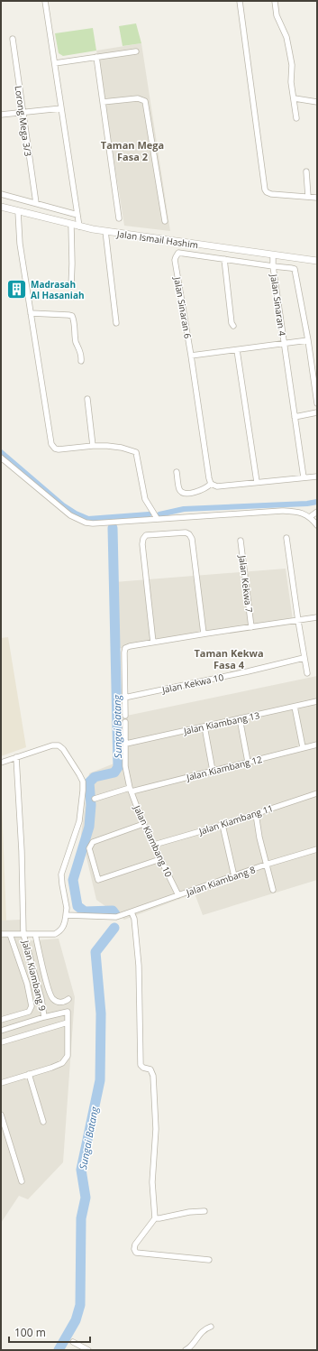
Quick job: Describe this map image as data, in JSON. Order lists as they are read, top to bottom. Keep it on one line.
{"streets":{"street":["Lorong Mega 3/3","Jalan Ismail Hashim","Jalan Sinaran 4","Jalan Sinaran 6","Jalan Kekwa 7","Jalan Kekwa 10","Jalan Kiambang 13","Jalan Kiambang 12","Jalan Kiambang 11","Jalan Kiambang 10","Jalan Kiambang 8","Jalan Kiambang 9"]},"crossings":[["Jalan Ismail Hashim","Jalan Sinaran 4"],["Jalan Kiambang 13","Jalan Kiambang 10"],["Jalan Kiambang 12","Jalan Kiambang 10"],["Jalan Kiambang 11","Jalan Kiambang 10"],["Jalan Kiambang 10","Jalan Kiambang 8"]],"districts":["Taman Mega Fasa 2","Taman Kekwa Fasa 4"],"water":["Sungai Batang"],"places":{"building":["Madrasah Al Hasaniah"]},"scale_bar":"100 m"}
